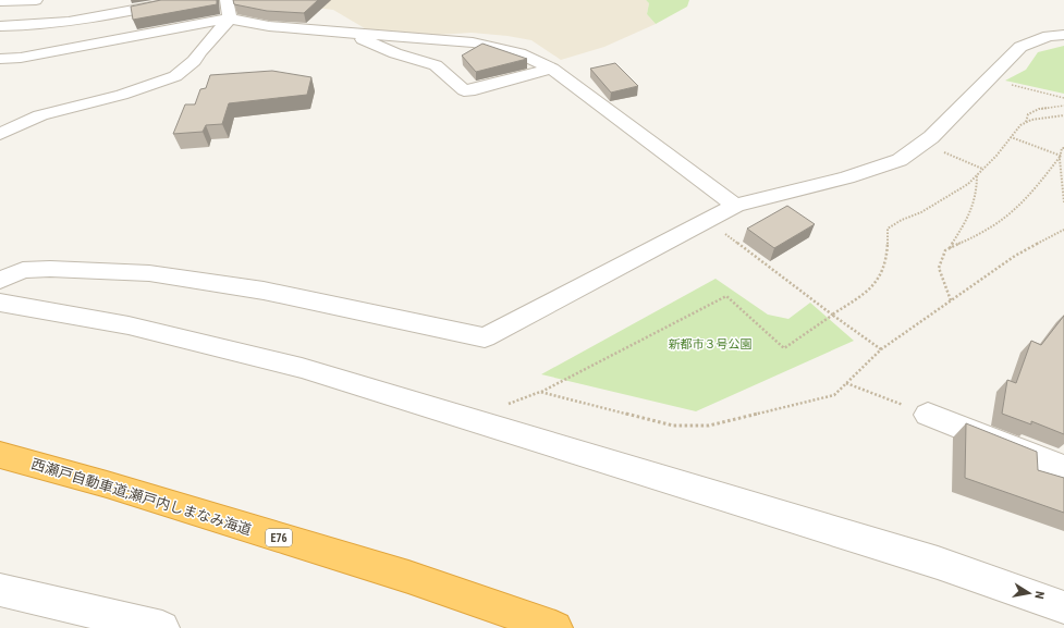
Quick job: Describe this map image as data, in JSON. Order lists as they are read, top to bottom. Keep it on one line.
{"streets":{"highway":["西瀬戸自動車道;瀬戸内しまなみ海道","E76"]},"parks":["新都市３号公園"],"north":"right"}
